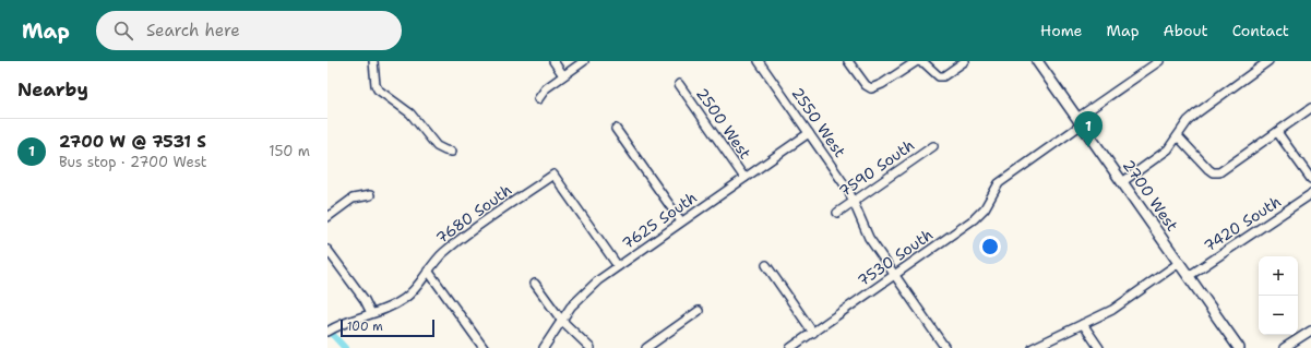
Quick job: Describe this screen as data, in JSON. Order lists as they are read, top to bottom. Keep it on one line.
{"streets":{"main road":["2700 West"],"street":["2550 West","2500 West","7590 South","7680 South","7625 South","7420 South","7530 South"]},"crossings":[["2550 West","7590 South"],["2550 West","7625 South"],["2550 West","7530 South"],["2500 West","7625 South"],["2700 West","7420 South"],["2700 West","7530 South"],["7680 South","7625 South"]],"scale_bar":"100 m","page":{"header":"Map","search":"Search here","nav":["Home","Map","About","Contact"],"heading":"Nearby","pins":"1","list":[{"mark":"1","name":"2700 W @ 7531 S","note":"Bus stop · 2700 West","value":"150 m"}],"map_buttons":["+","−"],"scale":"100 m"}}
